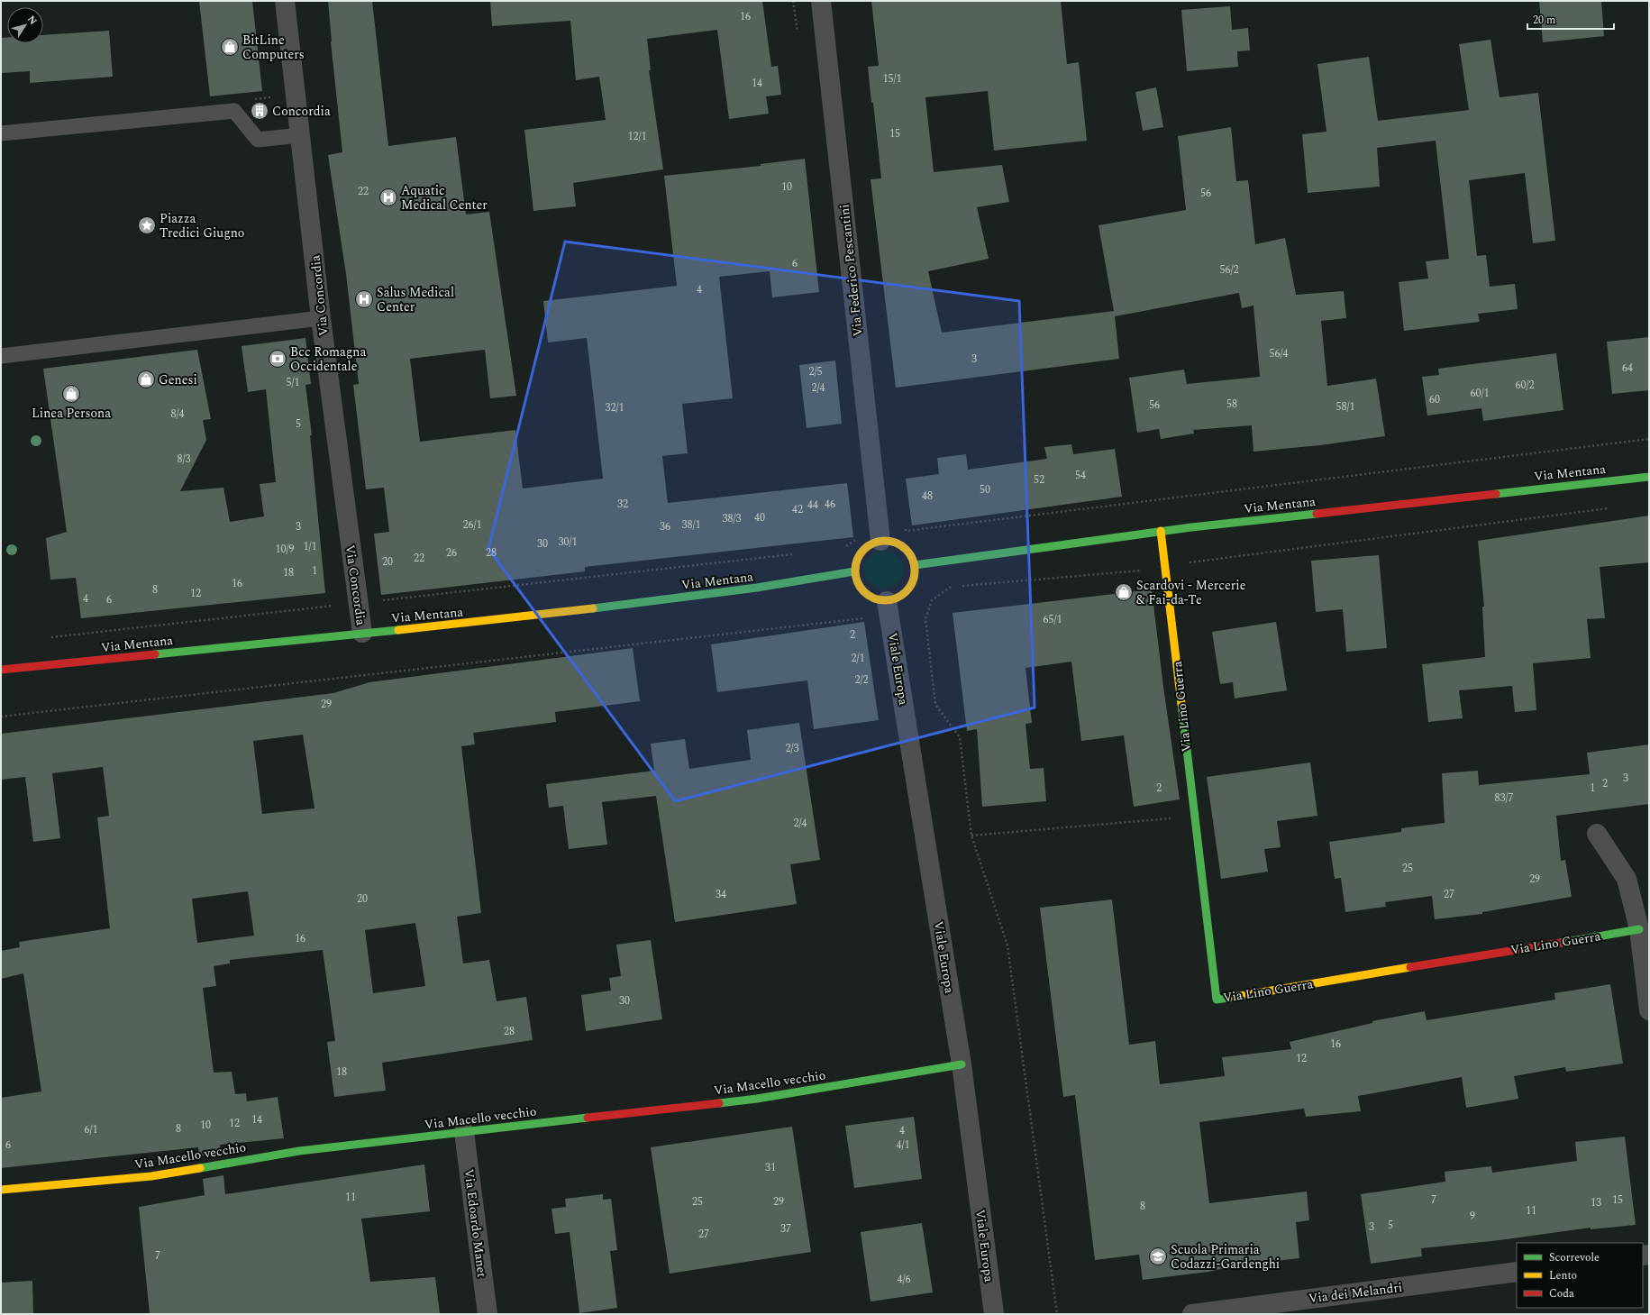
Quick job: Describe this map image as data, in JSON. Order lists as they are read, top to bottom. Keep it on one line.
{"streets":{"street":["Via Federico Pescantini","Via Concordia","Via Mentana","Viale Europa","Via Lino Guerra","Via Macello vecchio","Via Edoardo Manet","Via dei Melandri"]},"crossings":[["Via Federico Pescantini","Via Mentana"],["Via Federico Pescantini","Viale Europa"],["Via Concordia","Via Mentana"],["Via Mentana","Viale Europa"],["Via Mentana","Via Lino Guerra"],["Viale Europa","Via Macello vecchio"],["Via Macello vecchio","Via Edoardo Manet"]],"places":{"shop":["BitLine Computers","Genesi","Linea Persona","Scardovi - Mercerie & Fai-da-Te"],"building":["Concordia"],"hospital":["Aquatic Medical Center","Salus Medical Center"],"place":["Piazza Tredici Giugno"],"bank":["Bcc Romagna Occidentale"],"school or university":["Scuola Primaria Codazzi-Gardenghi"]},"house_numbers":["16","15/1","14","15","12/1","10","22","56","6","56/2","4","56/4","3","64","2/5","5/1","60/2","2/4","60/1","60","58","56","58/1","32/1","8/4","5","8/3","54","52","50","48","32","46","44","42","40","38/3","26/1","38/1","3","36","30/1","30","1/1","10/9","26","28","22","20","1","18","16","8","12","4","6","65/1","2","2/1","2/2","29","2/3","3","2","2","1","83/7","2/4","25","29","34","27","20","16","30","28","16","12","18","14","12","10","8","6/1","4","6","4/1","31","11","7","15","25","29","13","8","11","9","5","3","37","27","7","4/6"],"legend":["Scorrevole","Lento","Coda"],"scale_bar":"20 m","north":"top right"}
